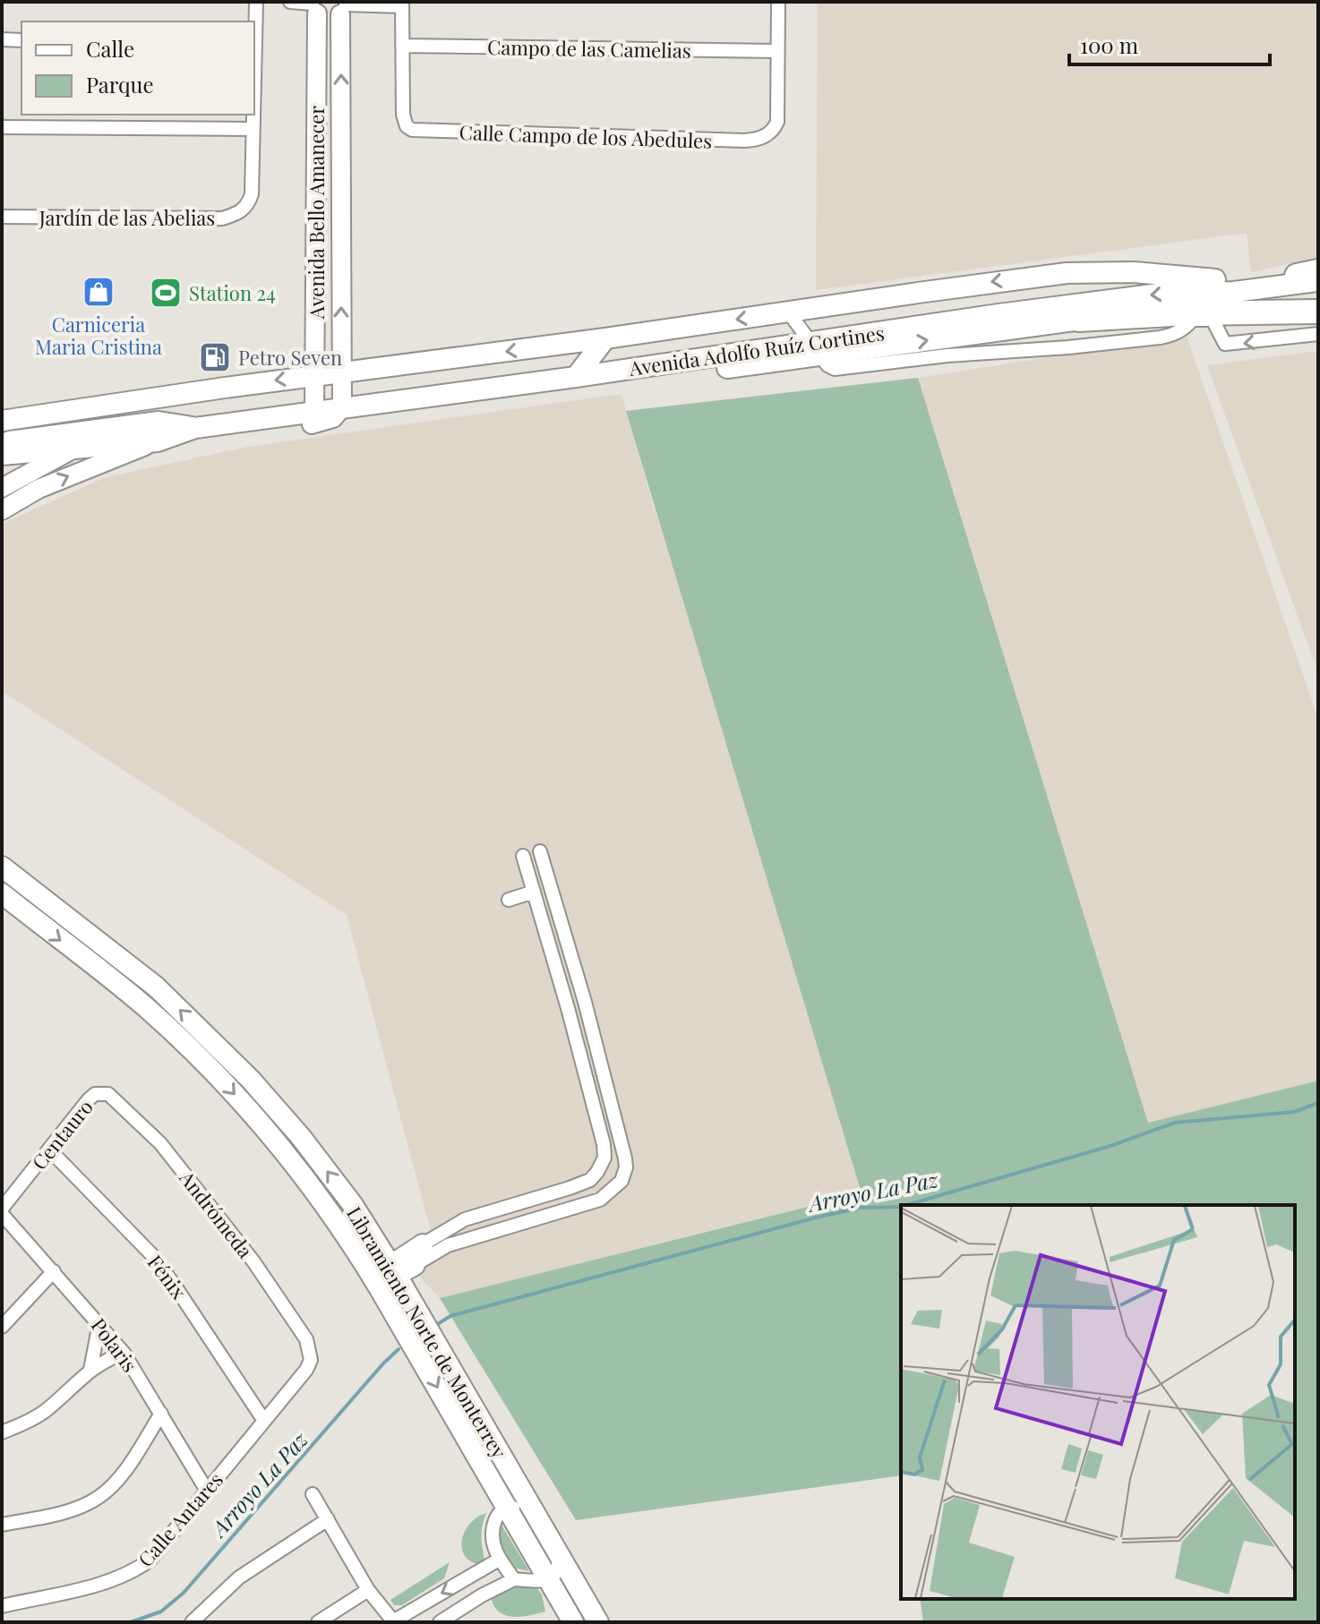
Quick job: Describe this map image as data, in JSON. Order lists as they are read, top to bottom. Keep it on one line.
{"streets":{"main road":["Avenida Adolfo Ruíz Cortines","Libramiento Norte de Monterrey"],"street":["Campo de las Camelias","Calle Campo de los Abedules","Avenida Bello Amanecer","Jardín de las Abelias","Centauro","Andrómeda","Fénix","Polaris","Calle Antares"]},"crossings":[["Campo de las Camelias","Calle Campo de los Abedules"],["Avenida Bello Amanecer","Avenida Adolfo Ruíz Cortines"],["Centauro","Andrómeda"],["Centauro","Fénix"],["Andrómeda","Calle Antares"],["Fénix","Calle Antares"],["Polaris","Calle Antares"]],"water":["Arroyo La Paz"],"places":{"shop":["Carniceria Maria Cristina"],"sports":["Station 24"],"fuel station":["Petro Seven"]},"legend":["Calle","Parque"],"scale_bar":"100 m"}
